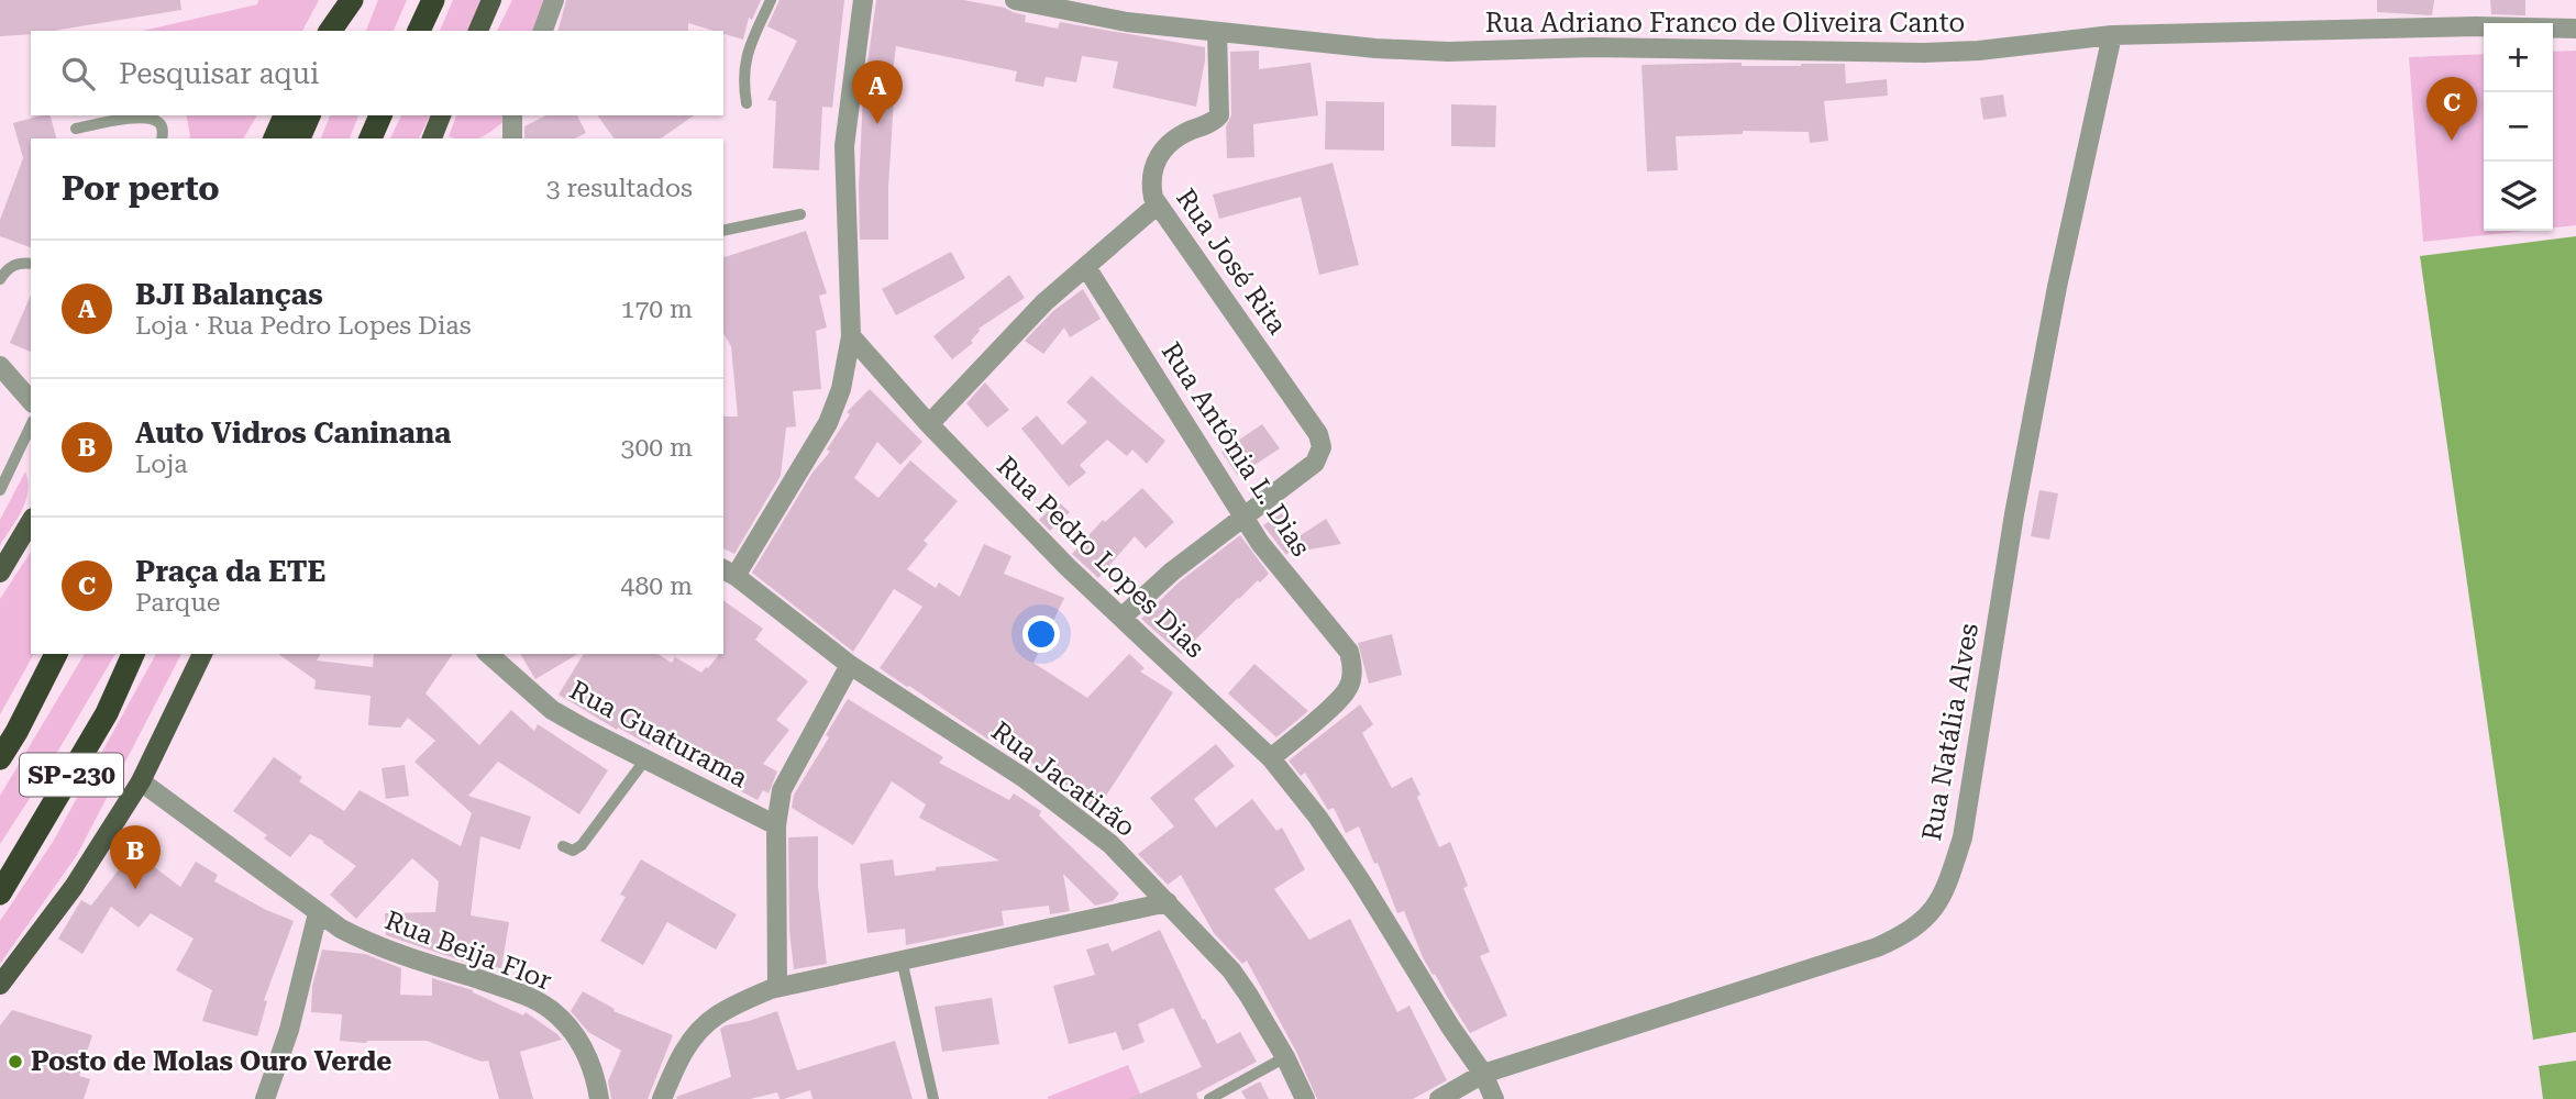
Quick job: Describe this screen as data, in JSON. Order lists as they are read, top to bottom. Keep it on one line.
{"streets":{"highway":["SP-230"],"street":["Rua Adriano Franco de Oliveira Canto","Rua José Rita","Rua Antônia L. Dias","Rua Pedro Lopes Dias","Rua Natália Alves","Rua Guaturama","Rua Jacatirão","Rua Beija Flor"]},"crossings":[["Rua Adriano Franco de Oliveira Canto","Rua José Rita"],["Rua Adriano Franco de Oliveira Canto","Rua Natália Alves"],["Rua José Rita","Rua Antônia L. Dias"],["Rua Antônia L. Dias","Rua Pedro Lopes Dias"],["Rua Pedro Lopes Dias","Rua Natália Alves"]],"places":["Posto de Molas Ouro Verde"],"page":{"map_buttons":["+","−"],"search":"Pesquisar aqui","pins":["A","C","B"],"heading":["Por perto","3 resultados"],"list":[{"mark":"A","name":"BJI Balanças","note":"Loja · Rua Pedro Lopes Dias","value":"170 m"},{"mark":"B","name":"Auto Vidros Caninana","note":"Loja","value":"300 m"},{"mark":"C","name":"Praça da ETE","note":"Parque","value":"480 m"}]}}
